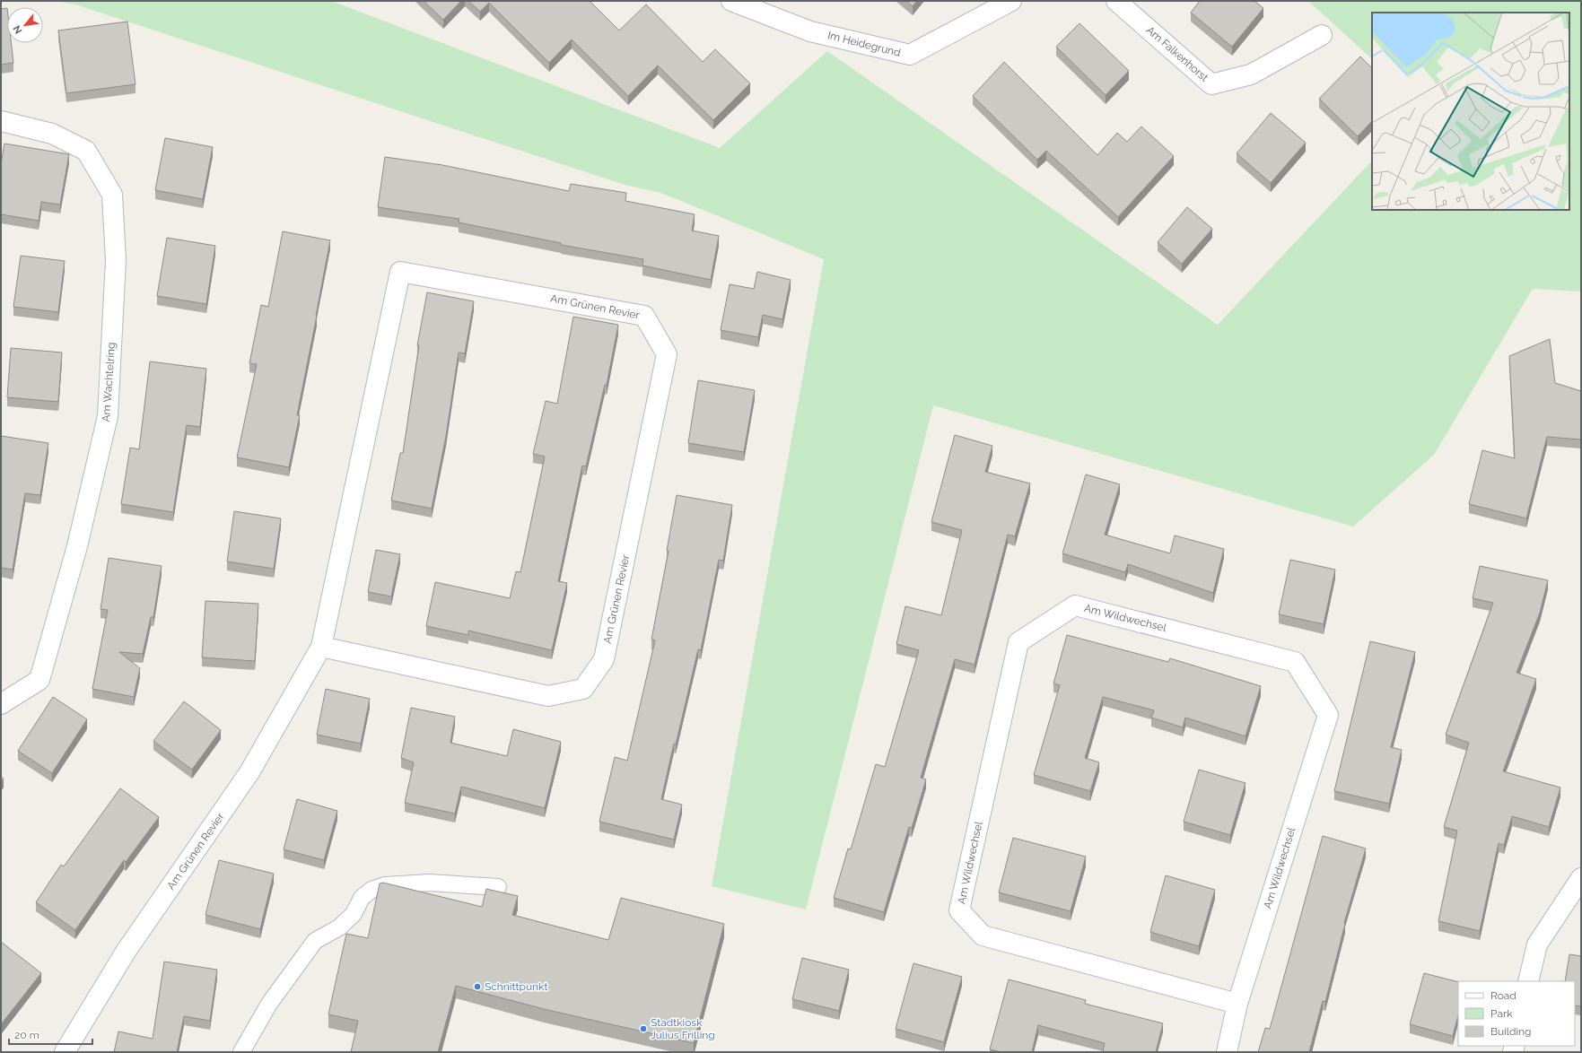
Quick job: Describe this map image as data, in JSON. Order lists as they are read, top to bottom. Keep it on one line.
{"streets":{"street":["Im Heidegrund","Am Falkenhorst","Am Grünen Revier","Am Wachtelring","Am Wildwechsel"]},"places":["Schnittpunkt","Stadtkiosk Julius Frilling"],"legend":["Road","Park","Building"],"scale_bar":"20 m","north":"bottom left"}
